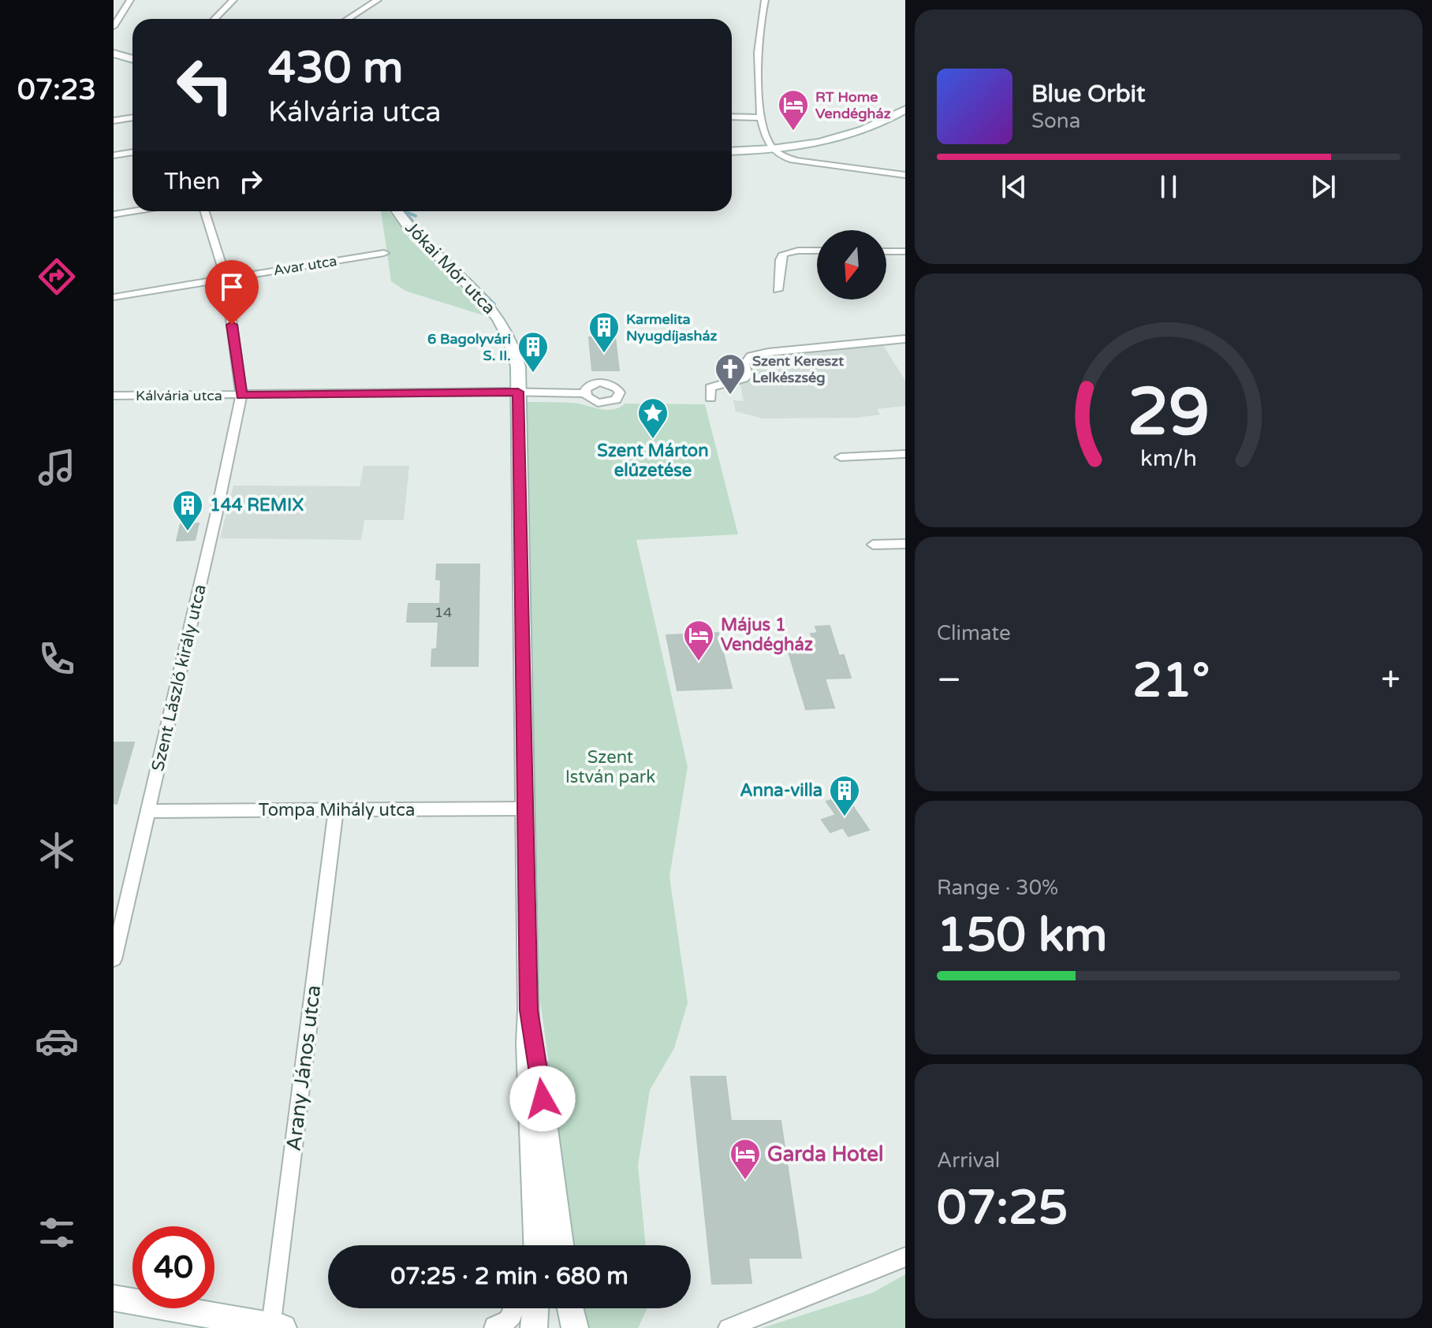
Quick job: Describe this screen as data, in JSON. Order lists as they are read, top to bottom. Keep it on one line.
{"streets":{"street":["Avar utca","Jókai Mór utca","Kálvária utca","Szent László király utca","Tompa Mihály utca","Arany János utca"]},"crossings":[["Jókai Mór utca","Kálvária utca"],["Jókai Mór utca","Tompa Mihály utca"],["Kálvária utca","Szent László király utca"],["Szent László király utca","Tompa Mihály utca"],["Tompa Mihály utca","Arany János utca"]],"parks":["Szent István park"],"places":{"hotel":["RT Home Vendégház","Május 1 Vendégház","Garda Hotel"],"building":["Karmelita Nyugdíjasház","6 Bagolyvári S. II.","144 REMIX","Anna-villa"],"church":["Szent Kereszt Lelkészség"],"place":["Szent Márton elűzetése"]},"house_numbers":["14"],"north":"bottom","page":{"tabs":"07:23","turn":["430 m","Kálvária utca"],"song":["Blue Orbit","Sona"],"then":"Then","tile":["Climate",["Range · 30%","150 km"],["Arrival","07:25"]],"heat":["−","21°","+"],"limit":"40","trip":"07:25 · 2 min · 680 m","gauge":["29","km/h"]}}
